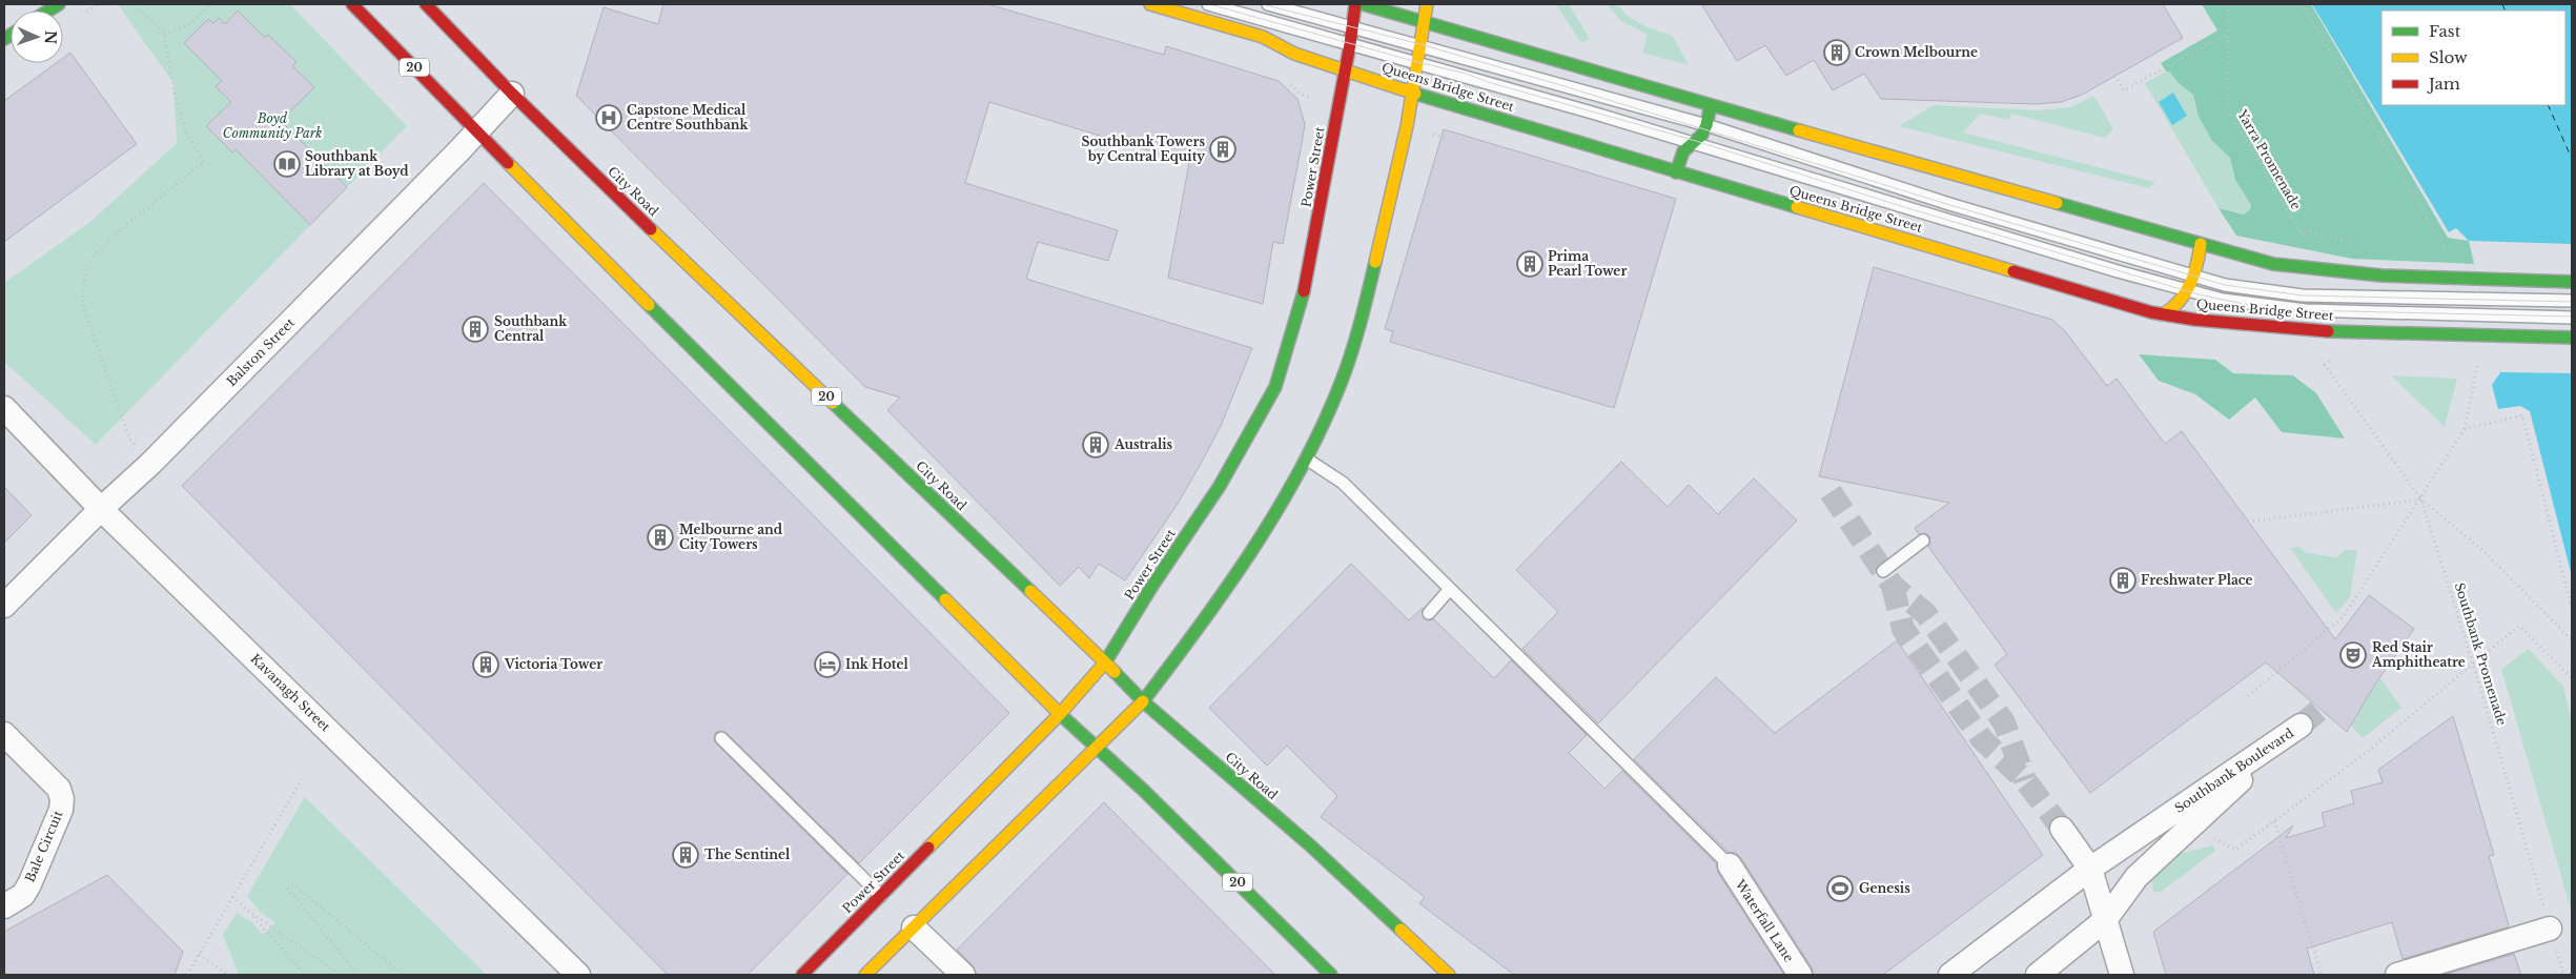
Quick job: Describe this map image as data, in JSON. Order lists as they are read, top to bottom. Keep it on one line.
{"streets":{"main road":["20","Queens Bridge Street","Power Street","City Road"],"street":["Balston Street","Kavanagh Street","Southbank Boulevard","Bale Circuit","Waterfall Lane"],"path":["Yarra Promenade","Southbank Promenade"]},"crossings":[["20","Power Street"],["20","Balston Street"],["Queens Bridge Street","Power Street"],["Power Street","City Road"],["City Road","Balston Street"],["Balston Street","Kavanagh Street"]],"parks":["Boyd Community Park"],"places":{"building":["Crown Melbourne","Southbank Towers by Central Equity","Prima Pearl Tower","Southbank Central","Australis","Melbourne and City Towers","Freshwater Place","Victoria Tower","The Sentinel"],"hospital":["Capstone Medical Centre Southbank"],"library":["Southbank Library at Boyd"],"theatre":["Red Stair Amphitheatre"],"hotel":["Ink Hotel"],"sports":["Genesis"]},"legend":["Fast","Slow","Jam"],"north":"right"}
